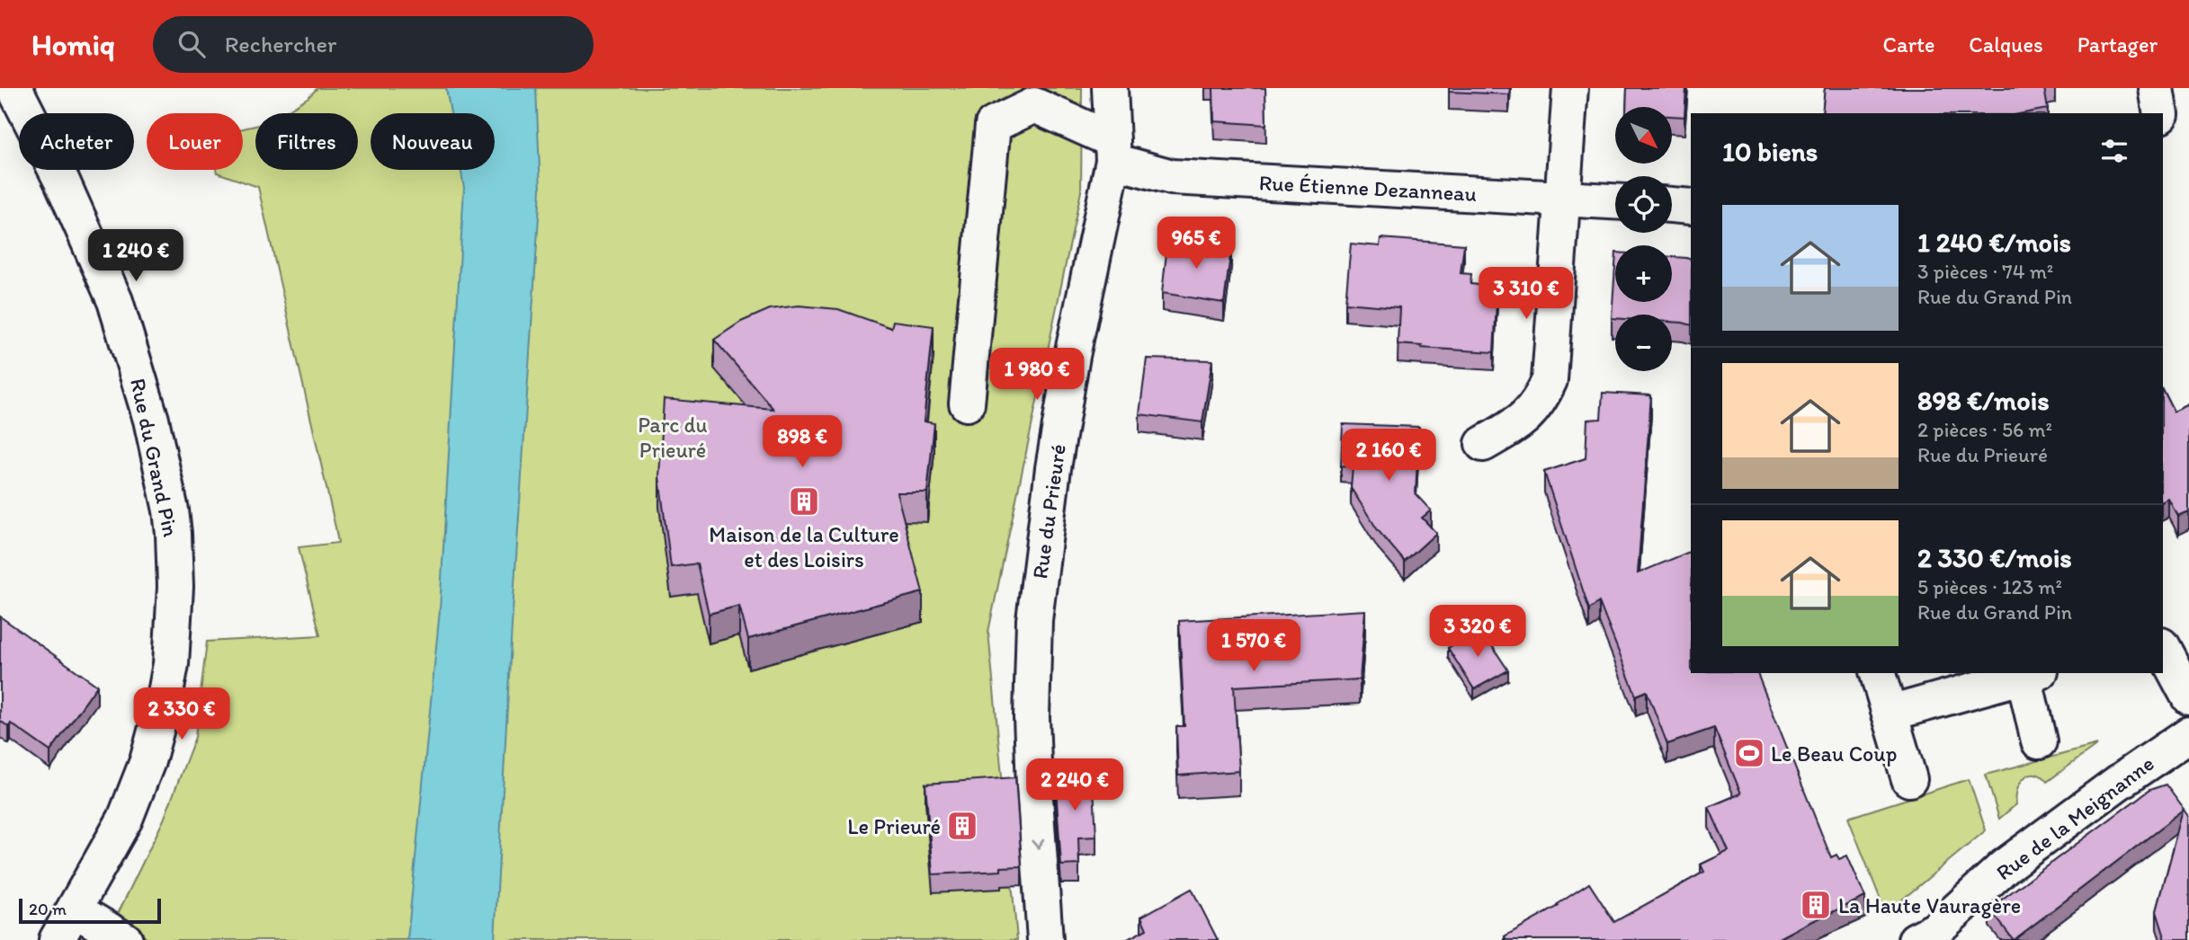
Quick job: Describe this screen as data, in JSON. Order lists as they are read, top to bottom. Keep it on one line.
{"streets":{"street":["Rue Étienne Dezanneau","Rue du Grand Pin","Rue du Prieuré","Rue de la Meignanne"]},"crossings":[["Rue Étienne Dezanneau","Rue du Prieuré"]],"one_way":["Rue du Prieuré"],"parks":["Parc du Prieuré"],"places":{"building":["Maison de la Culture et des Loisirs","Le Prieuré","La Haute Vauragère"],"sports":["Le Beau Coup"]},"scale_bar":"20 m","north":"bottom right","page":{"header":"Homiq","search":"Rechercher","nav":["Carte","Calques","Partager"],"map_buttons":["+","−"],"chip":["Acheter","Louer","Filtres","Nouveau"],"heading":"10 biens","list":[{"name":"1 240 €/mois","note":"3 pièces · 74 m² · Rue du Grand Pin"},{"name":"898 €/mois","note":"2 pièces · 56 m² · Rue du Prieuré"},{"name":"2 330 €/mois","note":"5 pièces · 123 m² · Rue du Grand Pin"}],"price":["965 €","1 240 €","3 310 €","1 980 €","898 €","2 160 €","3 320 €","1 570 €","2 330 €","2 240 €"],"scale":"20 m"}}
